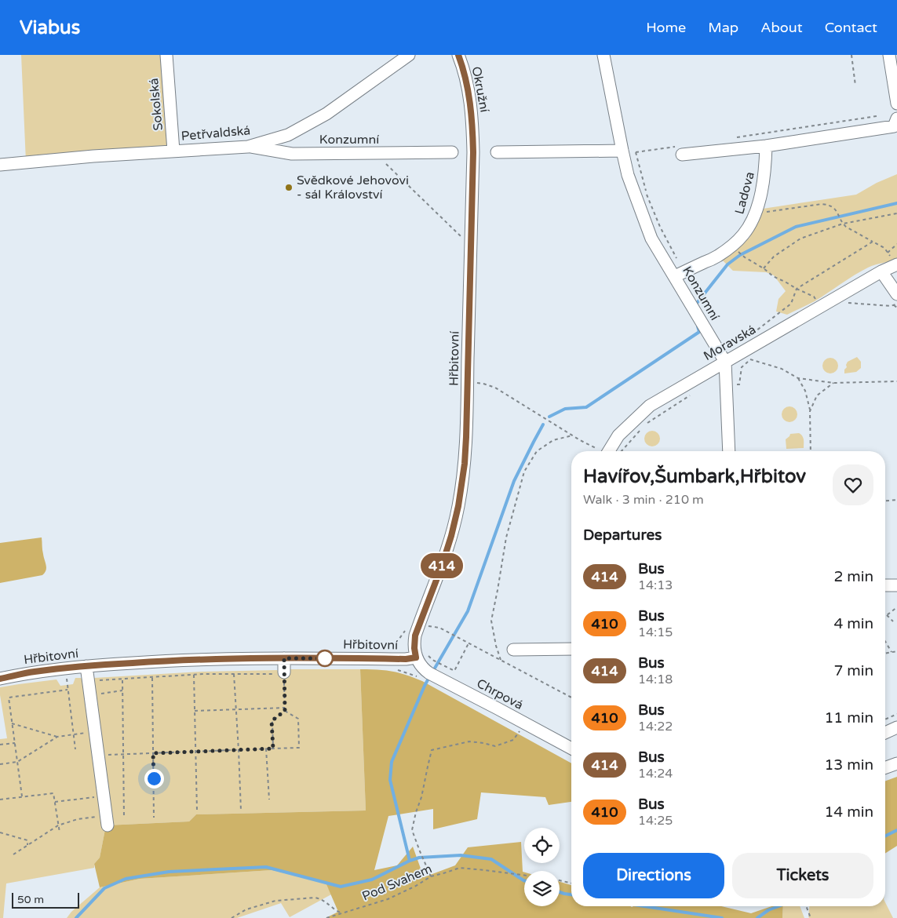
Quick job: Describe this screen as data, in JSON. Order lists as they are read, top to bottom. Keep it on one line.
{"streets":{"street":["Okružní","Sokolská","Petřvaldská","Konzumní","Ladova","Moravská","Hřbitovní","Chrpová"],"path":["Pod Svahem"]},"crossings":[["Okružní","Hřbitovní"],["Sokolská","Petřvaldská"],["Petřvaldská","Konzumní"],["Konzumní","Ladova"],["Konzumní","Moravská"],["Hřbitovní","Chrpová"]],"places":["Svědkové Jehovovi - sál Království"],"lines":["bus line 414"],"scale_bar":"50 m","page":{"header":"Viabus","nav":["Home","Map","About","Contact"],"on_map":"414","heading":[["Havířov,Šumbark,Hřbitov","Walk · 3 min · 210 m"],"Departures"],"list":[{"mark":"414","name":"Bus","note":"14:13","value":"2 min"},{"mark":"410","name":"Bus","note":"14:15","value":"4 min"},{"mark":"414","name":"Bus","note":"14:18","value":"7 min"},{"mark":"410","name":"Bus","note":"14:22","value":"11 min"},{"mark":"414","name":"Bus","note":"14:24","value":"13 min"},{"mark":"410","name":"Bus","note":"14:25","value":"14 min"}],"buttons":["Directions","Tickets"],"scale":"50 m"}}
